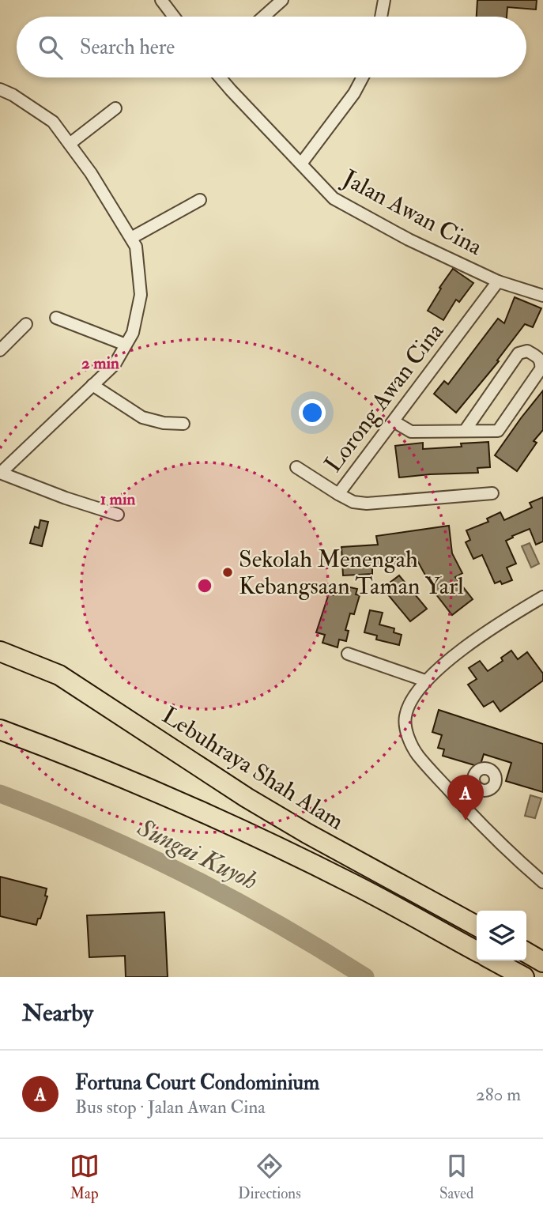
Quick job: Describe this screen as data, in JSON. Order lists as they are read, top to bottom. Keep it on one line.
{"streets":{"highway":["Lebuhraya Shah Alam"],"street":["Jalan Awan Cina","Lorong Awan Cina"]},"crossings":[["Jalan Awan Cina","Lorong Awan Cina"]],"water":["Sungai Kuyoh"],"places":["Sekolah Menengah Kebangsaan Taman Yarl"],"page":{"search":"Search here","pins":"A","heading":"Nearby","list":[{"mark":"A","name":"Fortuna Court Condominium","note":"Bus stop · Jalan Awan Cina","value":"280 m"}],"nav":["Map","Directions","Saved"]},"rings":["2 min","1 min"]}
